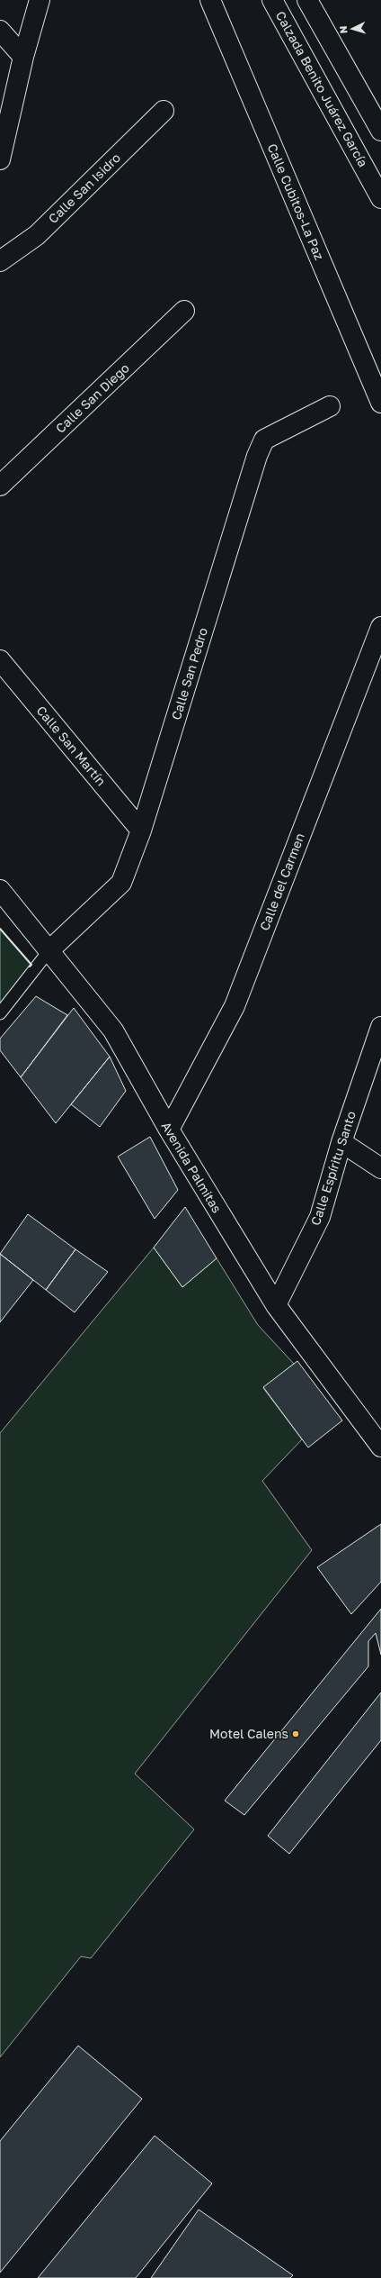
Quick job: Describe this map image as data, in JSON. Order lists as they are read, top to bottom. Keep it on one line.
{"streets":{"street":["Calzada Benito Juárez García","Calle San Isidro","Calle Cubitos-La Paz","Calle San Diego","Calle San Pedro","Calle San Martín","Calle del Carmen","Avenida Palmitas","Calle Espíritu Santo"]},"crossings":[["Calle San Pedro","Calle San Martín"],["Calle San Pedro","Avenida Palmitas"],["Calle del Carmen","Avenida Palmitas"],["Avenida Palmitas","Calle Espíritu Santo"]],"places":["Motel Calens"],"north":"left"}
